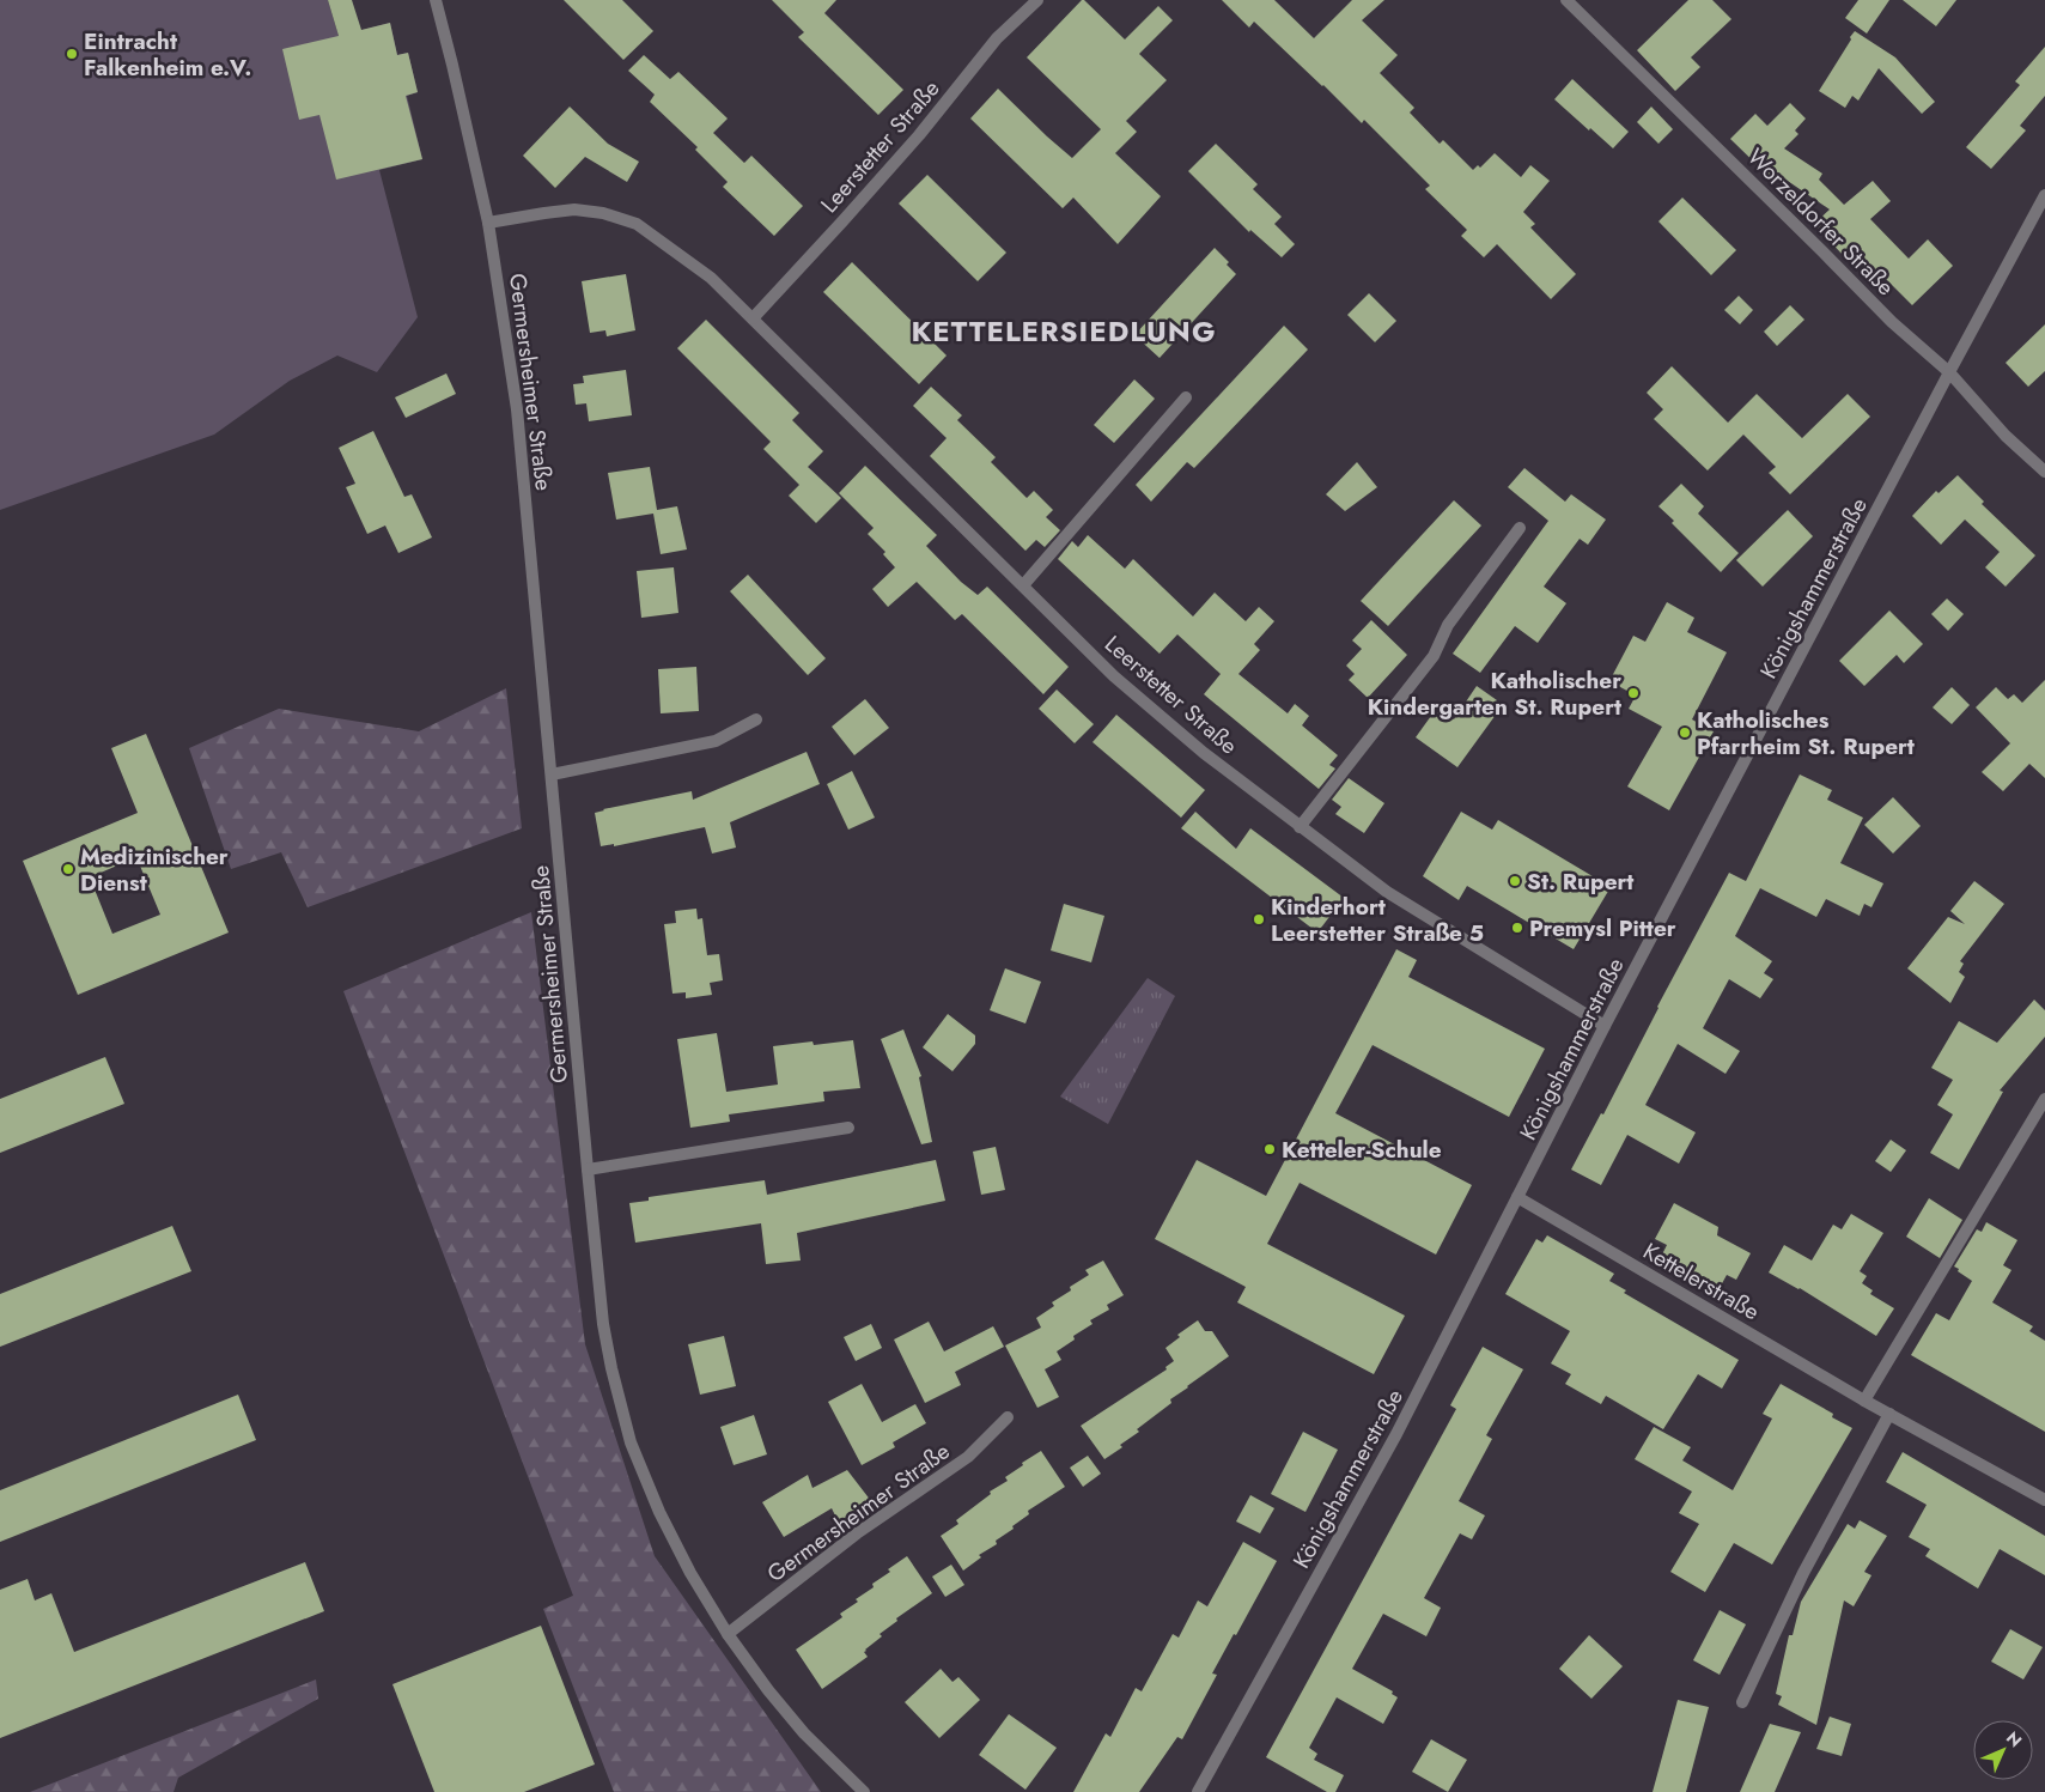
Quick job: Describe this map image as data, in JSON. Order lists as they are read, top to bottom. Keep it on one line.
{"streets":{"street":["Leerstetter Straße","Worzeldorfer Straße","Germersheimer Straße","Königshammerstraße","Kettelerstraße"]},"crossings":[["Leerstetter Straße","Germersheimer Straße"],["Leerstetter Straße","Königshammerstraße"],["Worzeldorfer Straße","Königshammerstraße"],["Königshammerstraße","Kettelerstraße"]],"districts":["KETTELERSIEDLUNG"],"places":["Eintracht Falkenheim e.V.","Katholischer Kindergarten St. Rupert","Katholisches Pfarrheim St. Rupert","Medizinischer Dienst","St. Rupert","Kinderhort Leerstetter Straße 5","Premysl Pitter","Ketteler-Schule"],"north":"top right"}
